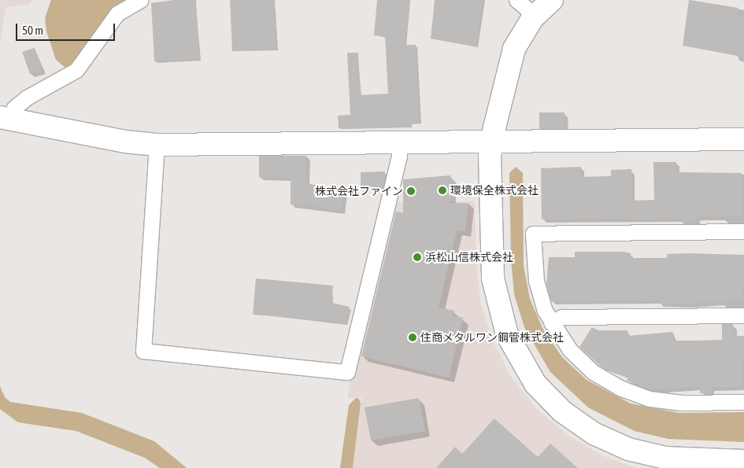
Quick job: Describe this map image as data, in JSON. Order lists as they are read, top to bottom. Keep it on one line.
{"places":["環境保全株式会社","株式会社ファイン","浜松山信株式会社","住商メタルワン鋼管株式会社"],"scale_bar":"50 m"}
